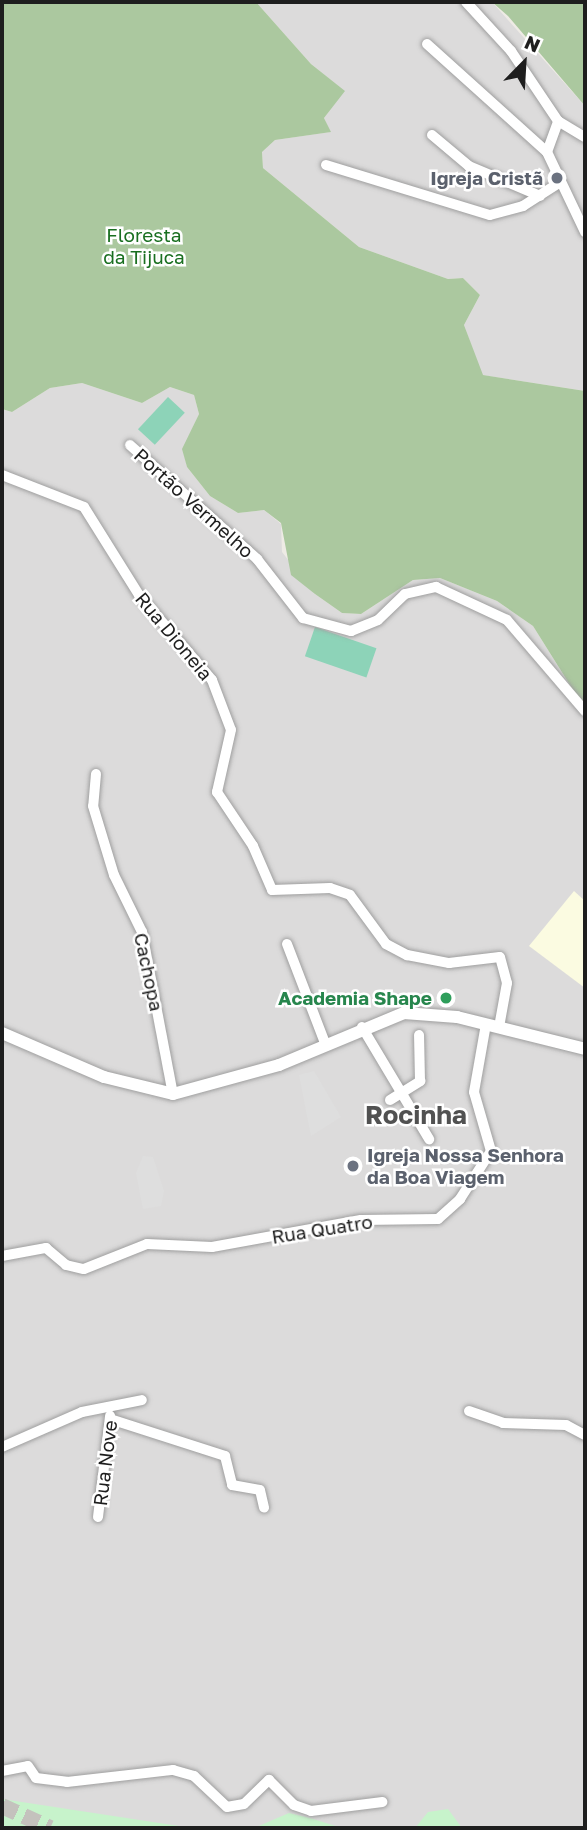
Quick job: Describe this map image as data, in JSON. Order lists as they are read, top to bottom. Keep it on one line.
{"streets":{"street":["Portão Vermelho","Rua Dioneia","Cachopa","Rua Quatro","Rua Nove"]},"crossings":[["Rua Dioneia","Rua Quatro"]],"districts":["Rocinha"],"parks":["Floresta da Tijuca"],"places":["Igreja Cristã","Academia Shape","Igreja Nossa Senhora da Boa Viagem"],"north":"top right"}
